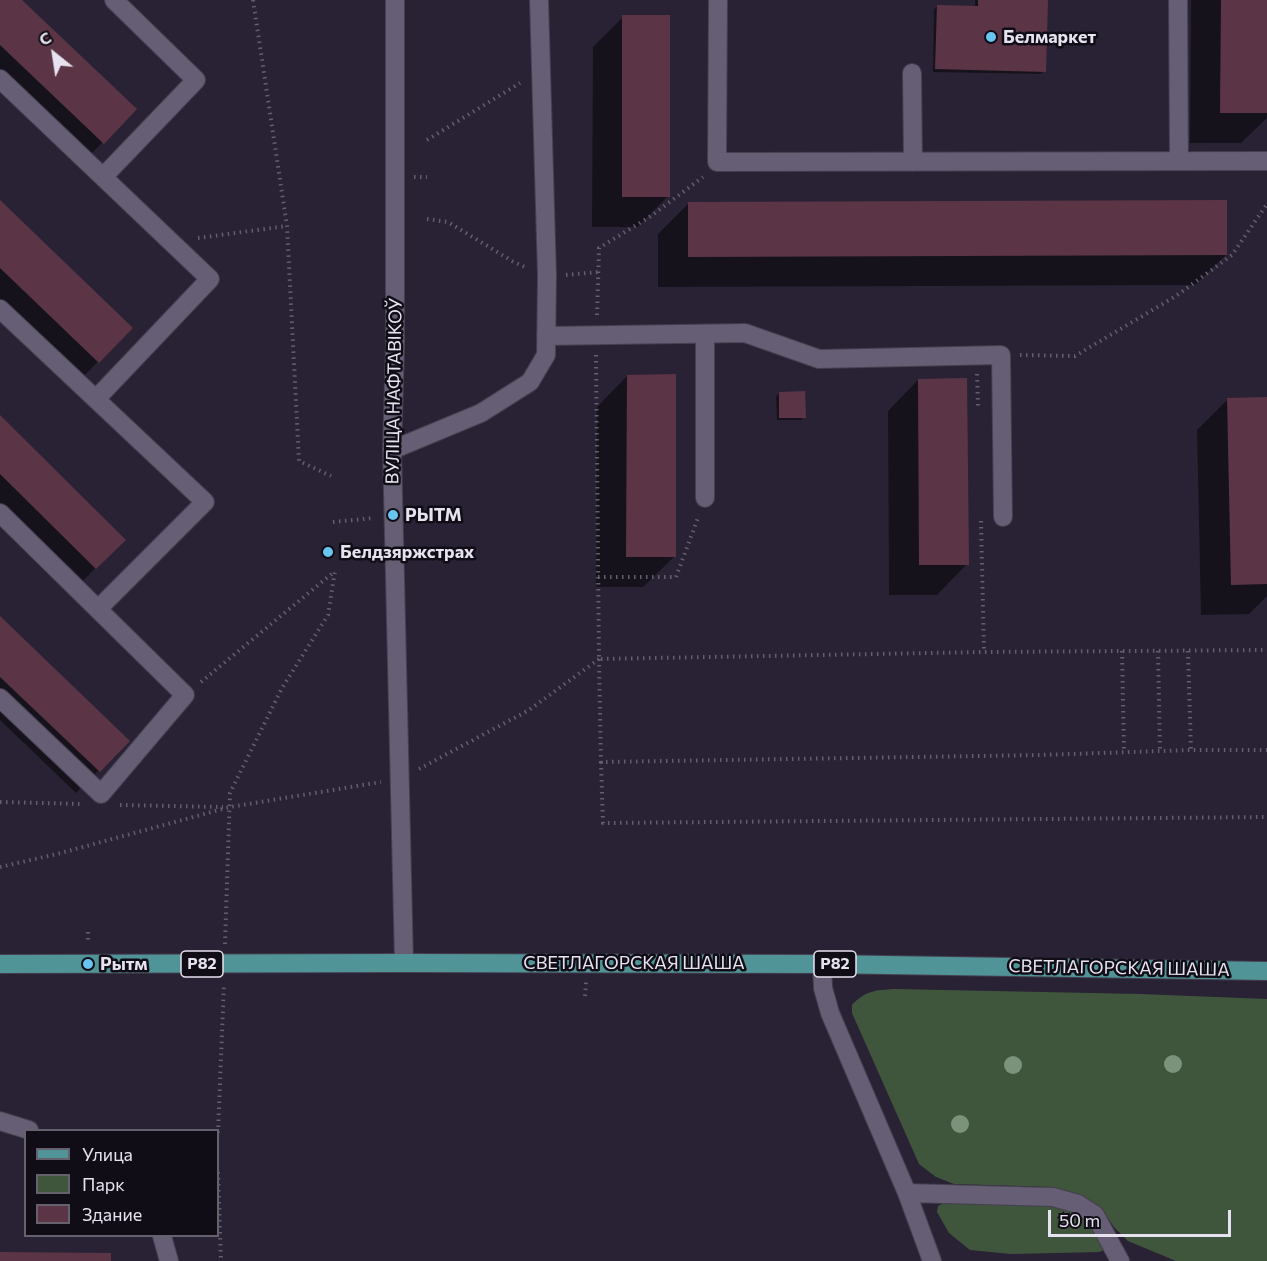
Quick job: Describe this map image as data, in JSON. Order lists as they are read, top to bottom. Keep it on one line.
{"streets":{"main road":["СВЕТЛАГОРСКАЯ ШАША","Р82"],"street":["ВУЛІЦА НАФТАВІКОЎ"]},"crossings":[["ВУЛІЦА НАФТАВІКОЎ","СВЕТЛАГОРСКАЯ ШАША"]],"places":["Белмаркет","РЫТМ","Белдзяржстрах","Рытм"],"legend":["Улица","Парк","Здание"],"scale_bar":"50 m","north":"top left"}
